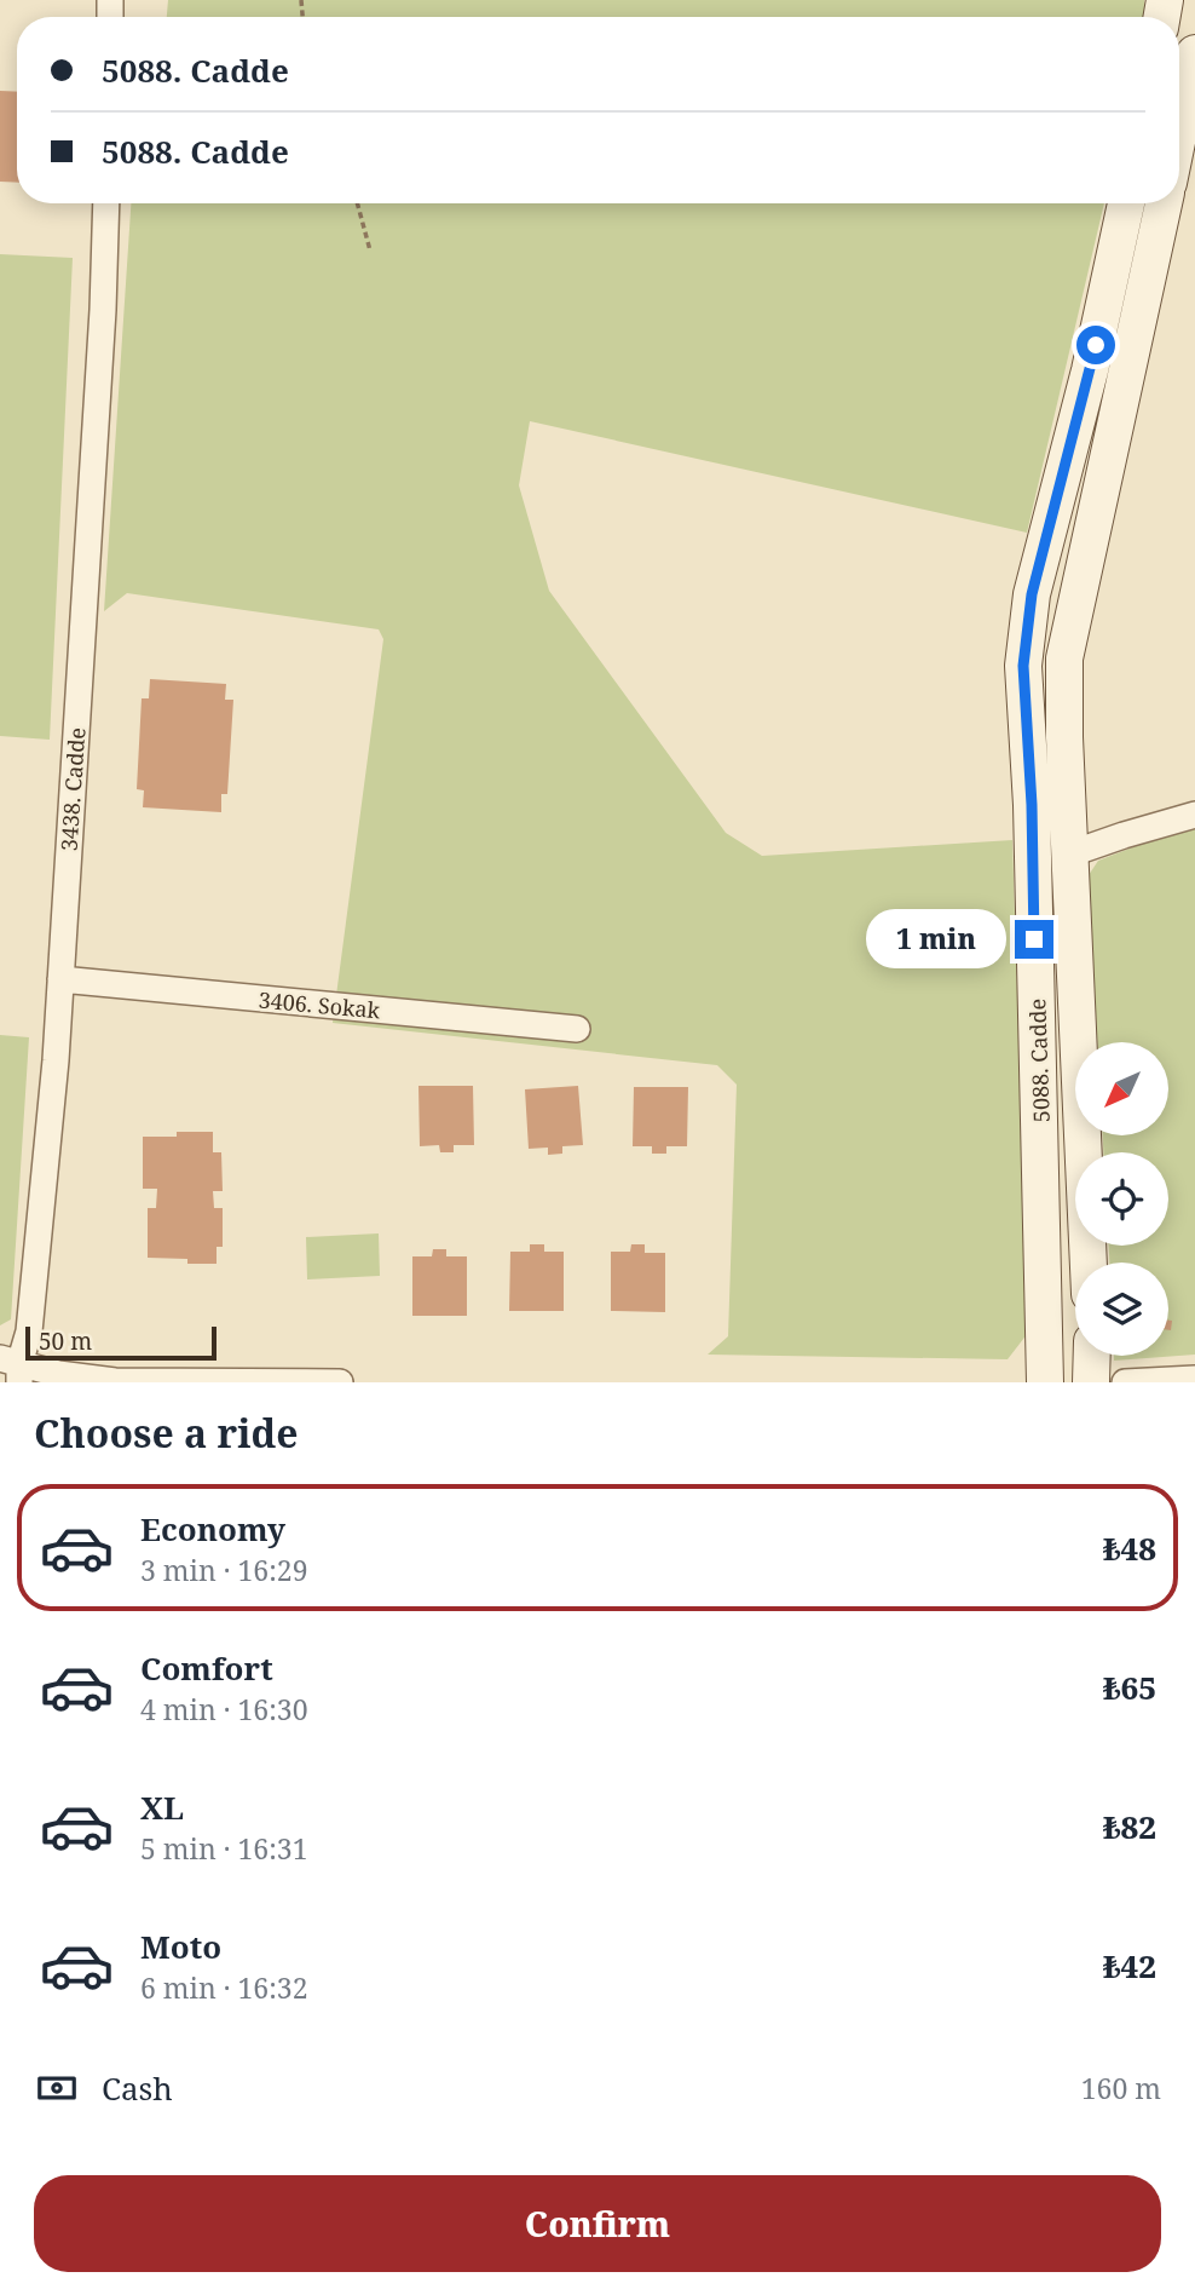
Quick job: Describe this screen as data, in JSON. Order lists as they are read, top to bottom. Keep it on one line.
{"streets":{"street":["3438. Cadde","3406. Sokak","5088. Cadde"]},"crossings":[["3438. Cadde","3406. Sokak"]],"scale_bar":"50 m","north":"bottom left","page":{"banner":["5088. Cadde","5088. Cadde"],"bubble":"1 min","scale":"50 m","heading":"Choose a ride","list":[{"name":"Economy","note":"3 min · 16:29","value":"₺48"},{"name":"Comfort","note":"4 min · 16:30","value":"₺65"},{"name":"XL","note":"5 min · 16:31","value":"₺82"},{"name":"Moto","note":"6 min · 16:32","value":"₺42"}],"pay":["Cash","160 m"],"buttons":"Confirm"}}
